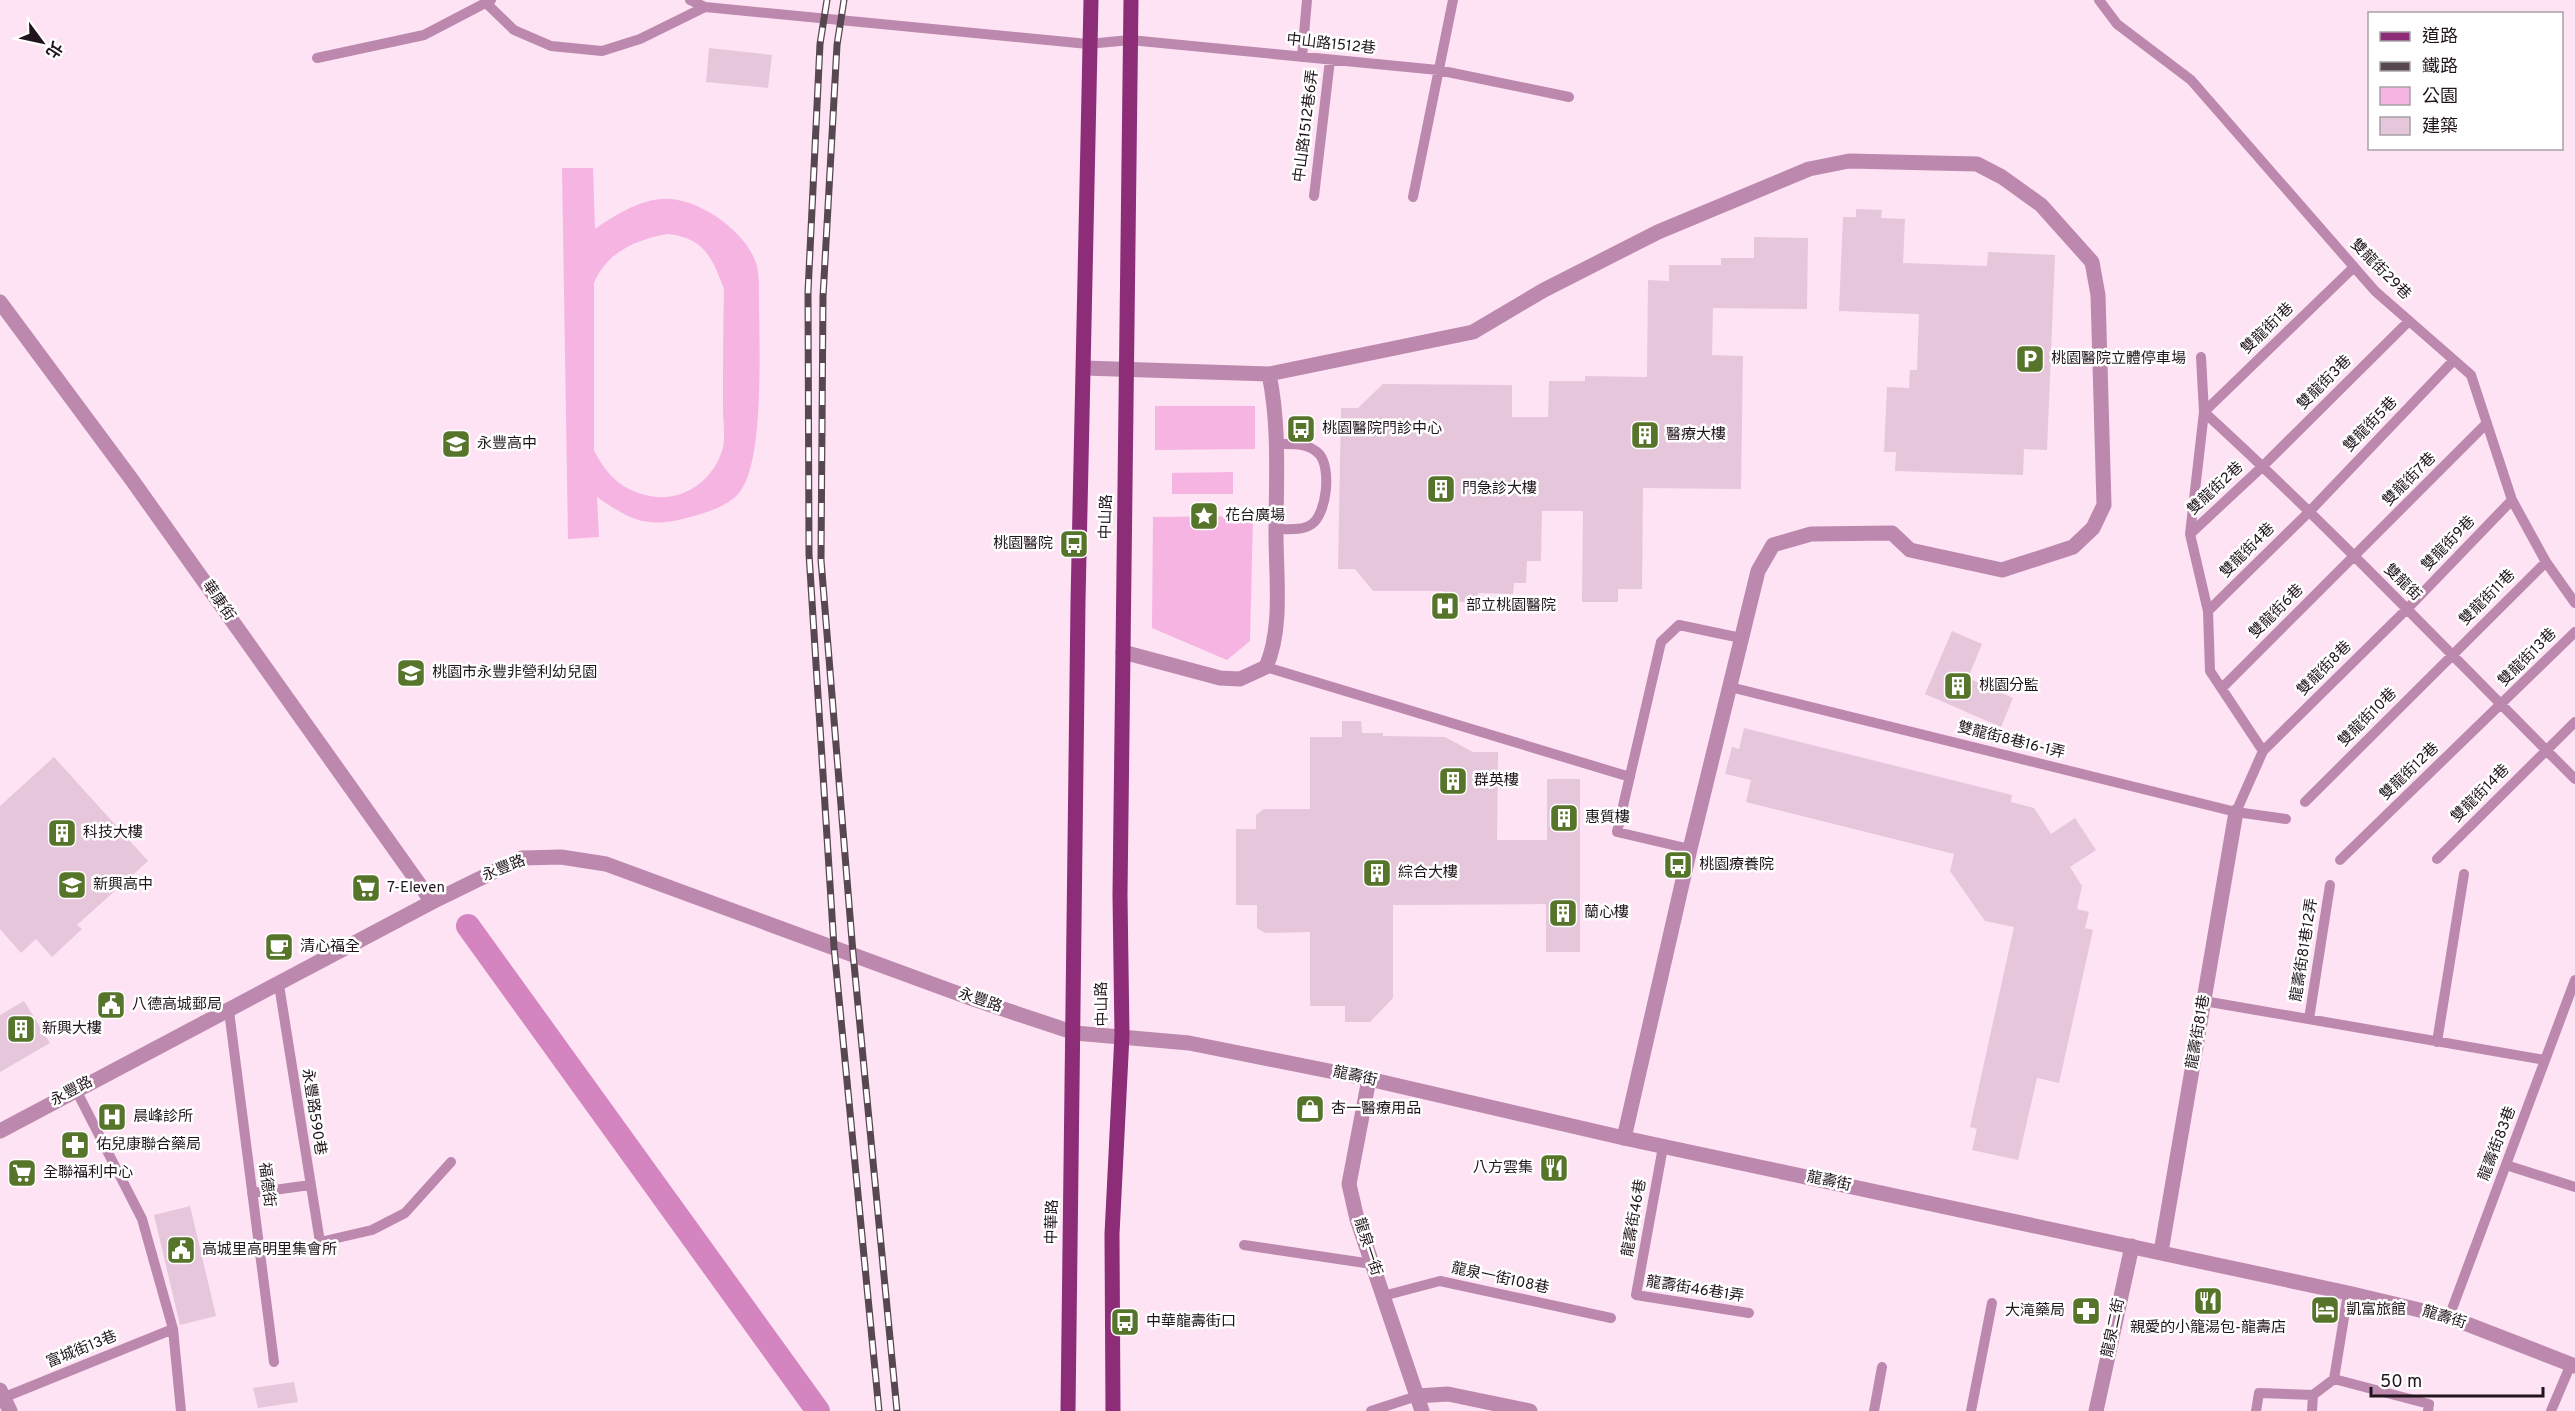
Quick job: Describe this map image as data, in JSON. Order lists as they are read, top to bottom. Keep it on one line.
{"streets":{"main road":["中山路","中華路"],"street":["華康街","永豐路","龍壽街81巷","龍壽街","龍泉一街","龍泉二街"],"lane":["中山路1512巷","中山路1512巷6弄","雙龍街29巷","雙龍街1巷","雙龍街3巷","雙龍街5巷","雙龍街7巷","雙龍街2巷","雙龍街9巷","雙龍街4巷","雙龍街","雙龍街11巷","雙龍街6巷","雙龍街13巷","雙龍街8巷","雙龍街10巷","雙龍街8巷16-1弄","雙龍街12巷","雙龍街14巷","龍壽街81巷12弄","永豐路590巷","龍壽街83巷","福德街","龍壽街46巷","龍泉一街108巷","龍壽街46巷1弄","富城街13巷"]},"crossings":[["中山路1512巷","中山路1512巷6弄"],["中山路1512巷","中山路"],["雙龍街29巷","雙龍街1巷"],["雙龍街29巷","雙龍街3巷"],["雙龍街29巷","雙龍街5巷"],["雙龍街29巷","雙龍街7巷"],["雙龍街29巷","雙龍街9巷"],["雙龍街29巷","雙龍街11巷"],["雙龍街1巷","雙龍街"],["雙龍街3巷","雙龍街2巷"],["雙龍街3巷","雙龍街"],["雙龍街5巷","雙龍街4巷"],["雙龍街5巷","雙龍街"],["雙龍街7巷","雙龍街"],["雙龍街7巷","雙龍街6巷"],["雙龍街2巷","雙龍街"],["中山路","永豐路"],["中山路","龍壽街"],["中山路","中華路"],["雙龍街9巷","雙龍街"],["雙龍街9巷","雙龍街8巷"],["雙龍街4巷","雙龍街"],["雙龍街","雙龍街11巷"],["雙龍街","雙龍街6巷"],["雙龍街","雙龍街13巷"],["雙龍街","雙龍街8巷"],["雙龍街","雙龍街10巷"],["雙龍街","雙龍街12巷"],["雙龍街","雙龍街14巷"],["雙龍街11巷","雙龍街10巷"],["華康街","永豐路"],["雙龍街13巷","雙龍街12巷"],["雙龍街8巷16-1弄","龍壽街81巷"],["永豐路","龍壽街"],["永豐路","永豐路590巷"],["永豐路","福德街"],["永豐路","中華路"],["龍壽街81巷","龍壽街"],["龍壽街","龍壽街83巷"],["龍壽街","龍壽街46巷"],["龍壽街","中華路"],["龍壽街","龍泉一街"],["龍壽街","龍泉二街"],["龍壽街46巷","龍壽街46巷1弄"],["龍泉一街","龍泉一街108巷"]],"places":{"parking":["桃園醫院立體停車場"],"bus stop":["桃園醫院門診中心","桃園醫院","桃園療養院","中華龍壽街口"],"building":["醫療大樓","門急診大樓","桃園分監","群英樓","惠質樓","科技大樓","綜合大樓","蘭心樓","新興大樓"],"school or university":["永豐高中","桃園市永豐非營利幼兒園","新興高中"],"place":["花台廣場"],"hospital":["部立桃園醫院","晨峰診所"],"supermarket":["7-Eleven","全聯福利中心"],"cafe":["清心福全"],"public building":["八德高城郵局","高城里高明里集會所"],"shop":["杏一醫療用品"],"pharmacy":["佑兒康聯合藥局","大滝藥局"],"restaurant":["八方雲集","親愛的小籠湯包-龍壽店"],"hotel":["凱富旅館"]},"legend":["道路","鐵路","公園","建築"],"scale_bar":"50 m","north":"bottom right"}
